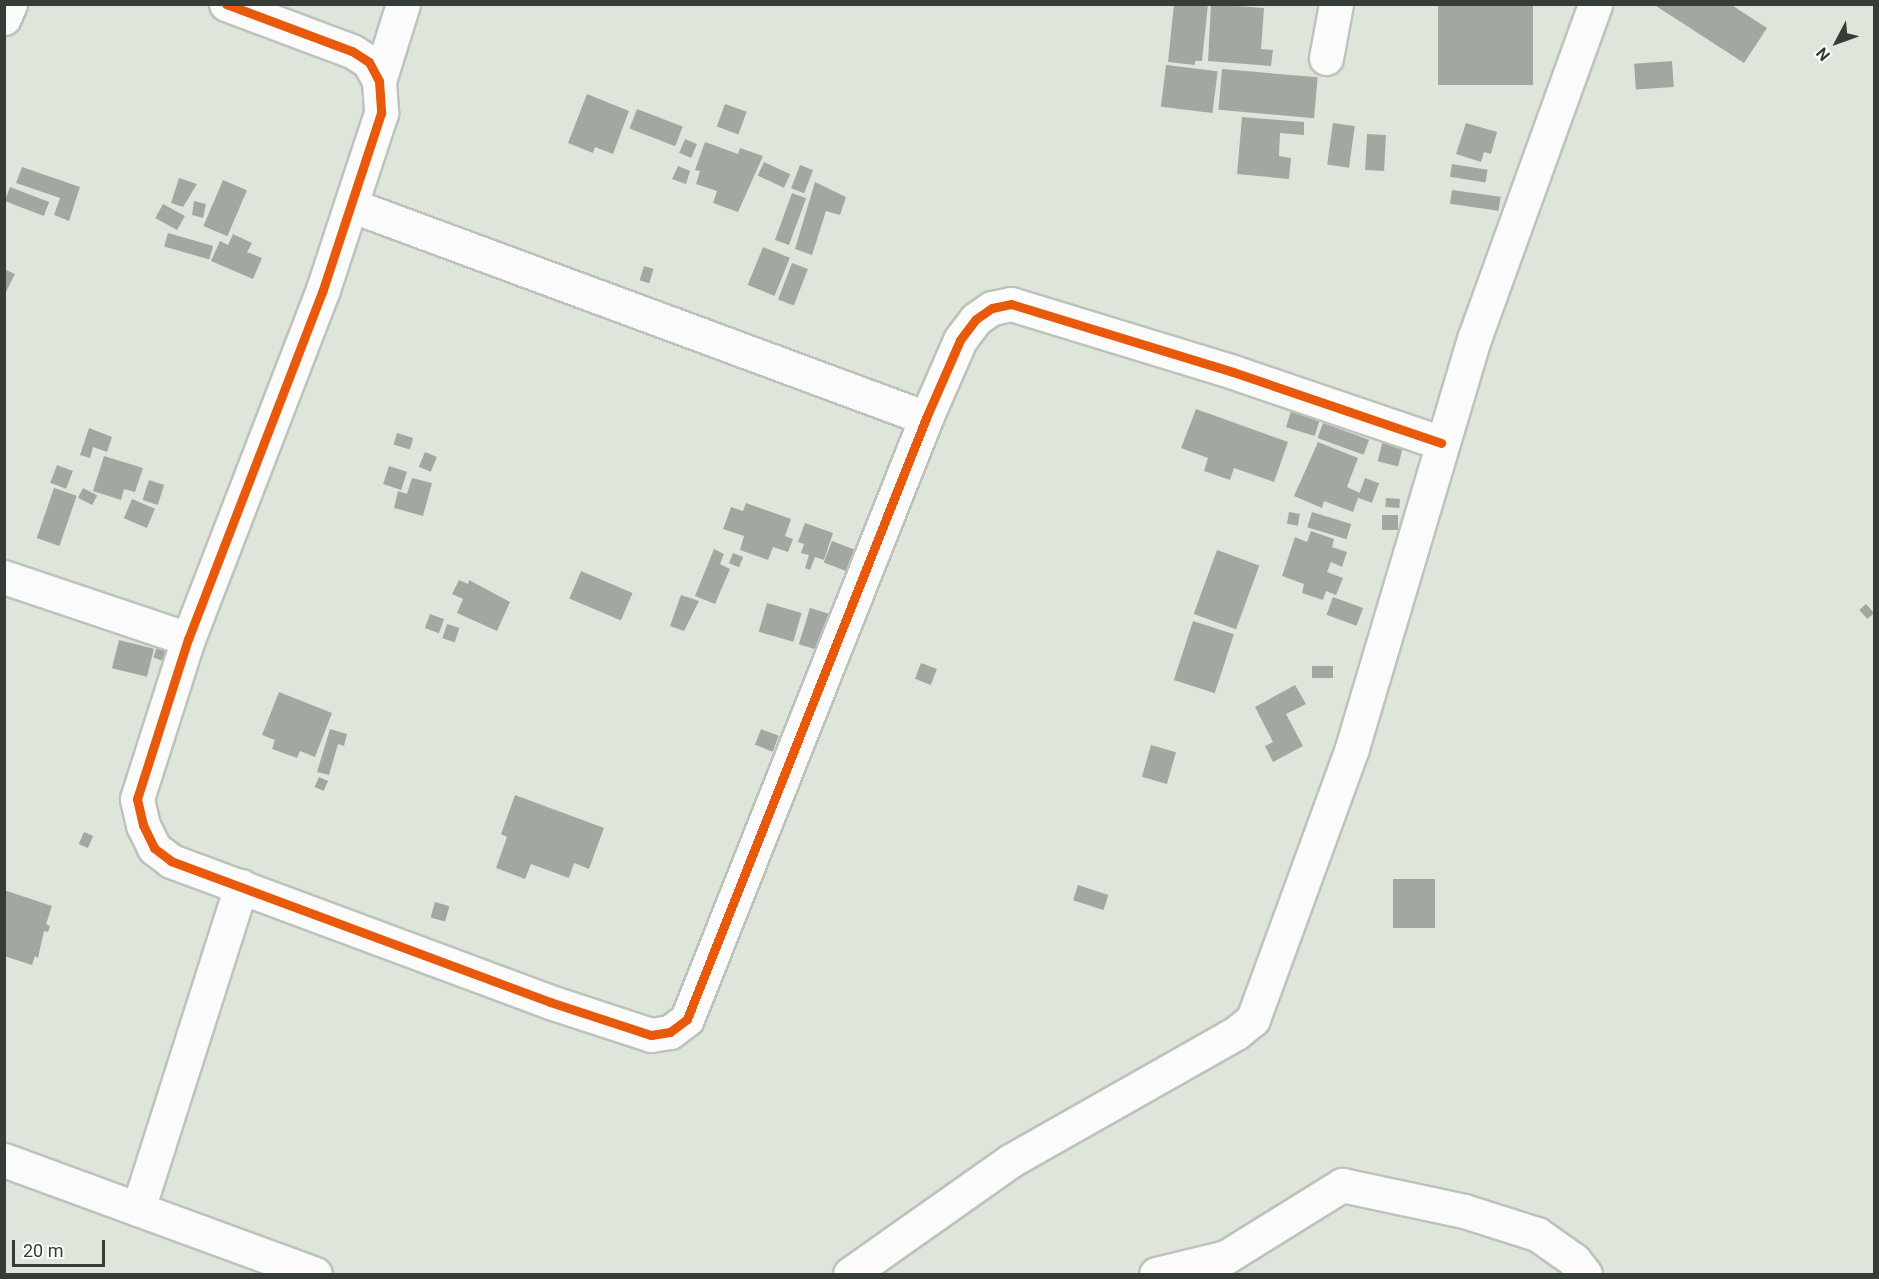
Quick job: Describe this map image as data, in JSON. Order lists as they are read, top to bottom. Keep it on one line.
{"scale_bar":"20 m","north":"bottom left"}
